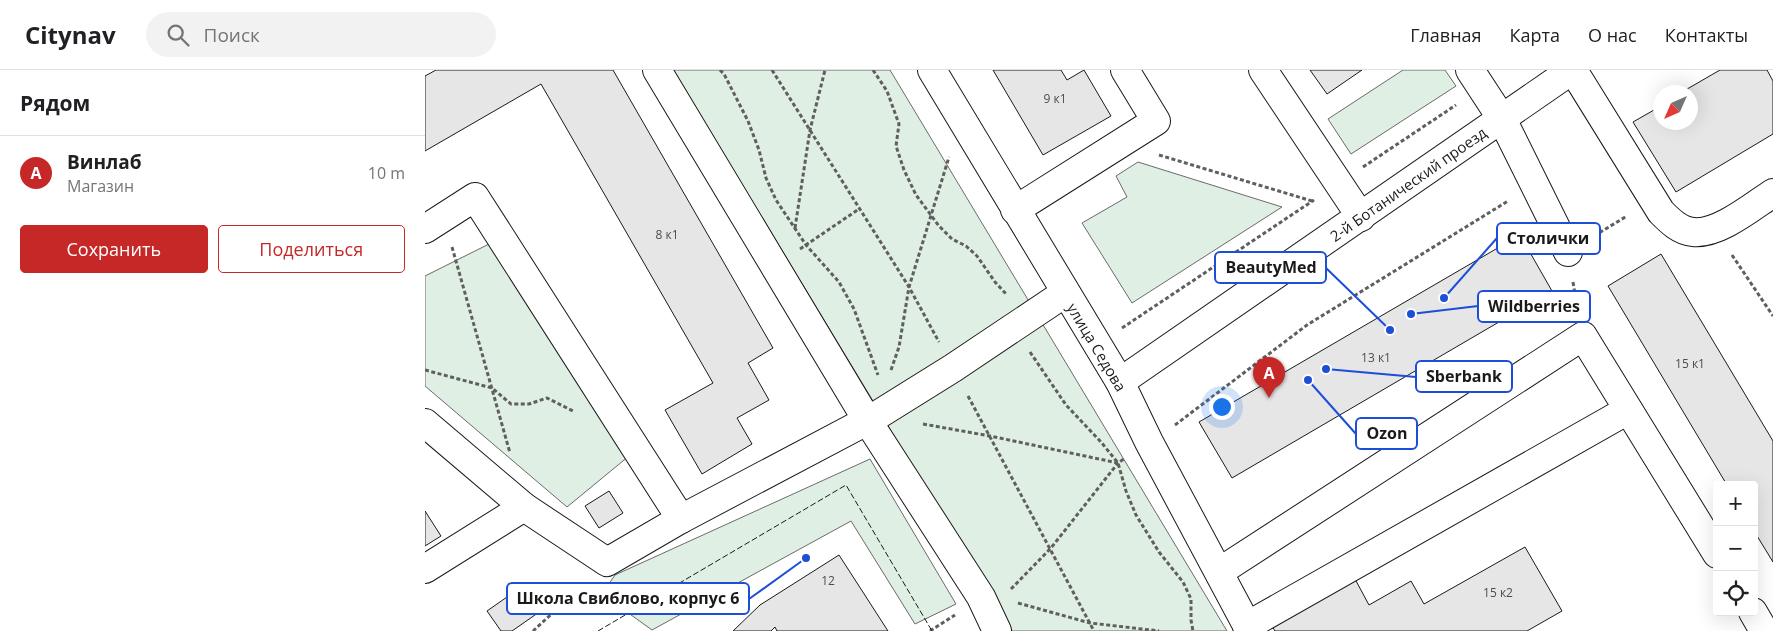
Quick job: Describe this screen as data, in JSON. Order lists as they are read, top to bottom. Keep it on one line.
{"streets":{"street":["2-й Ботанический проезд","улица Седова"]},"crossings":[["2-й Ботанический проезд","улица Седова"]],"places":["Столички","Wildberries","BeautyMed","Sberbank","Ozon","Школа Свиблово, корпус 6"],"house_numbers":["9 к1","8 к1","13 к1","15 к1","12","15 к2"],"north":"bottom left","page":{"header":"Citynav","search":"Поиск","nav":["Главная","Карта","О нас","Контакты"],"heading":"Рядом","list":[{"mark":"A","name":"Винлаб","note":"Магазин","value":"10 m"}],"buttons":["Сохранить","Поделиться"],"pins":"A","map_buttons":["+","−"]}}
